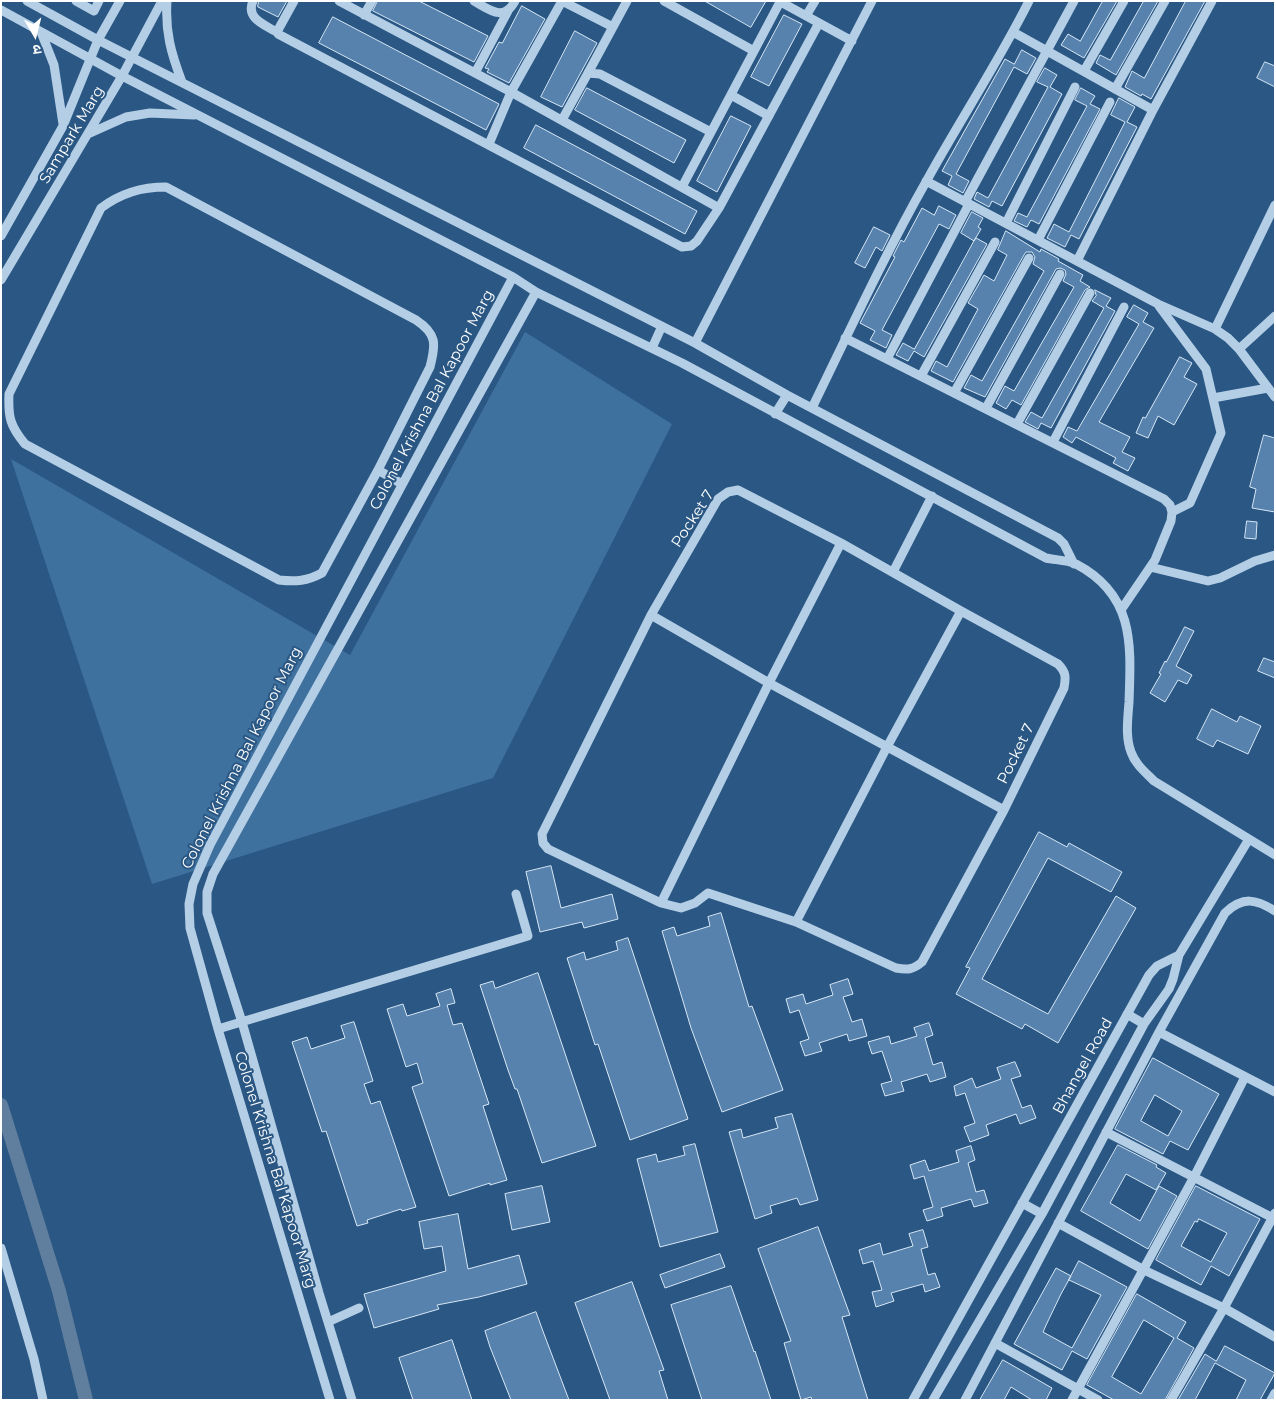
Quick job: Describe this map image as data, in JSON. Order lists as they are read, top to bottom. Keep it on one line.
{"streets":{"street":["Sampark Marg","Colonel Krishna Bal Kapoor Marg","Pocket 7","Bhangel Road"]},"north":"bottom"}
